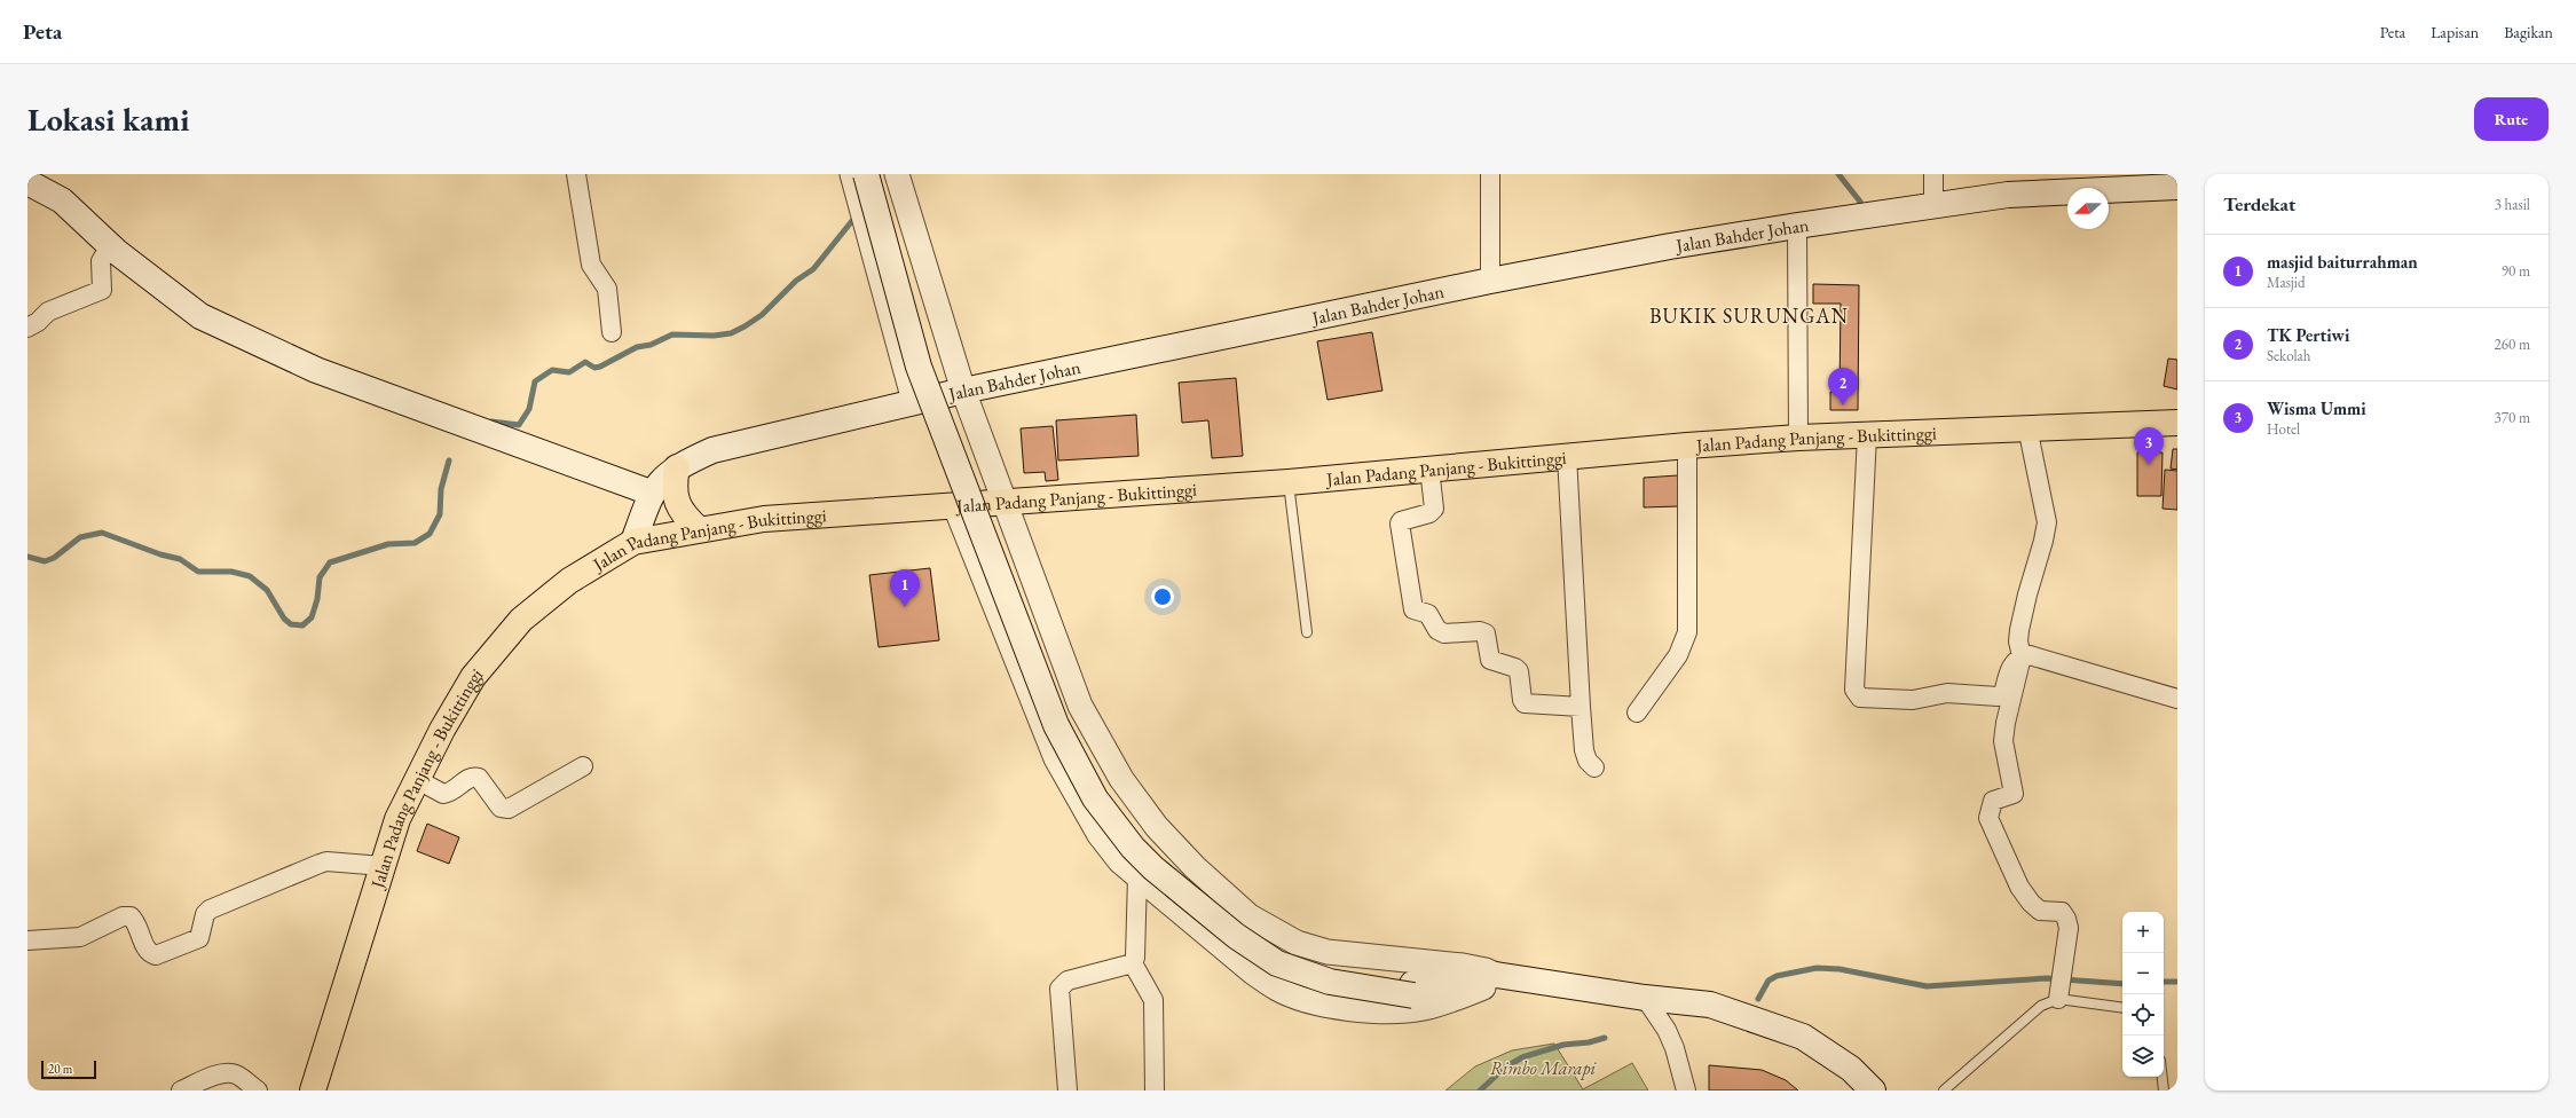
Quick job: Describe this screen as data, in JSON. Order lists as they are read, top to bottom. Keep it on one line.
{"streets":{"highway":["Jalan Padang Panjang - Bukittinggi"],"main road":["Jalan Bahder Johan"]},"crossings":[["Jalan Bahder Johan","Jalan Padang Panjang - Bukittinggi"]],"districts":["BUKIK SURUNGAN"],"parks":["Rimbo Marapi"],"scale_bar":"20 m","north":"left","page":{"header":"Peta","nav":["Peta","Lapisan","Bagikan"],"buttons":"Rute","title":"Lokasi kami","heading":["Terdekat","3 hasil"],"list":[{"mark":"1","name":"masjid baiturrahman","note":"Masjid","value":"90 m"},{"mark":"2","name":"TK Pertiwi","note":"Sekolah","value":"260 m"},{"mark":"3","name":"Wisma Ummi","note":"Hotel","value":"370 m"}],"pins":["2","3","1"],"map_buttons":["+","−"],"scale":"20 m"}}
